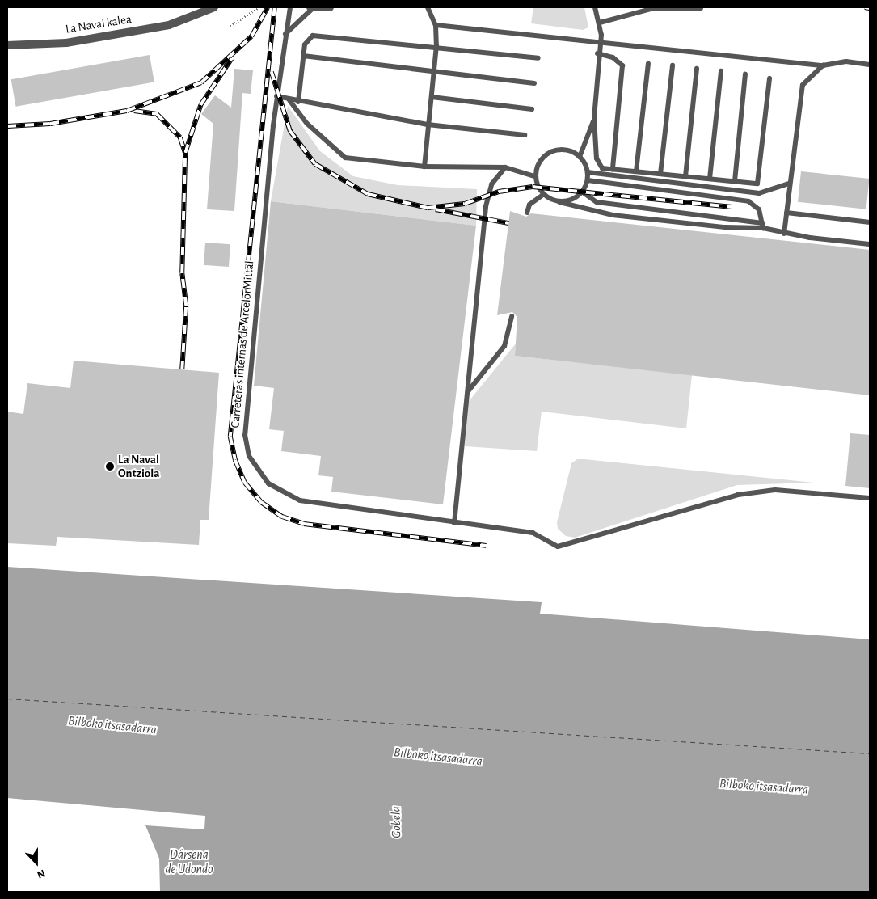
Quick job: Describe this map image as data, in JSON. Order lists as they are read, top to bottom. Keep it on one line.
{"streets":{"street":["La Naval kalea"],"lane":["Carreteras internas de ArcelorMittal"]},"water":["Bilboko itsasadarra","Gobela","Dársena de Udondo"],"places":["La Naval Ontziola"],"north":"bottom"}
